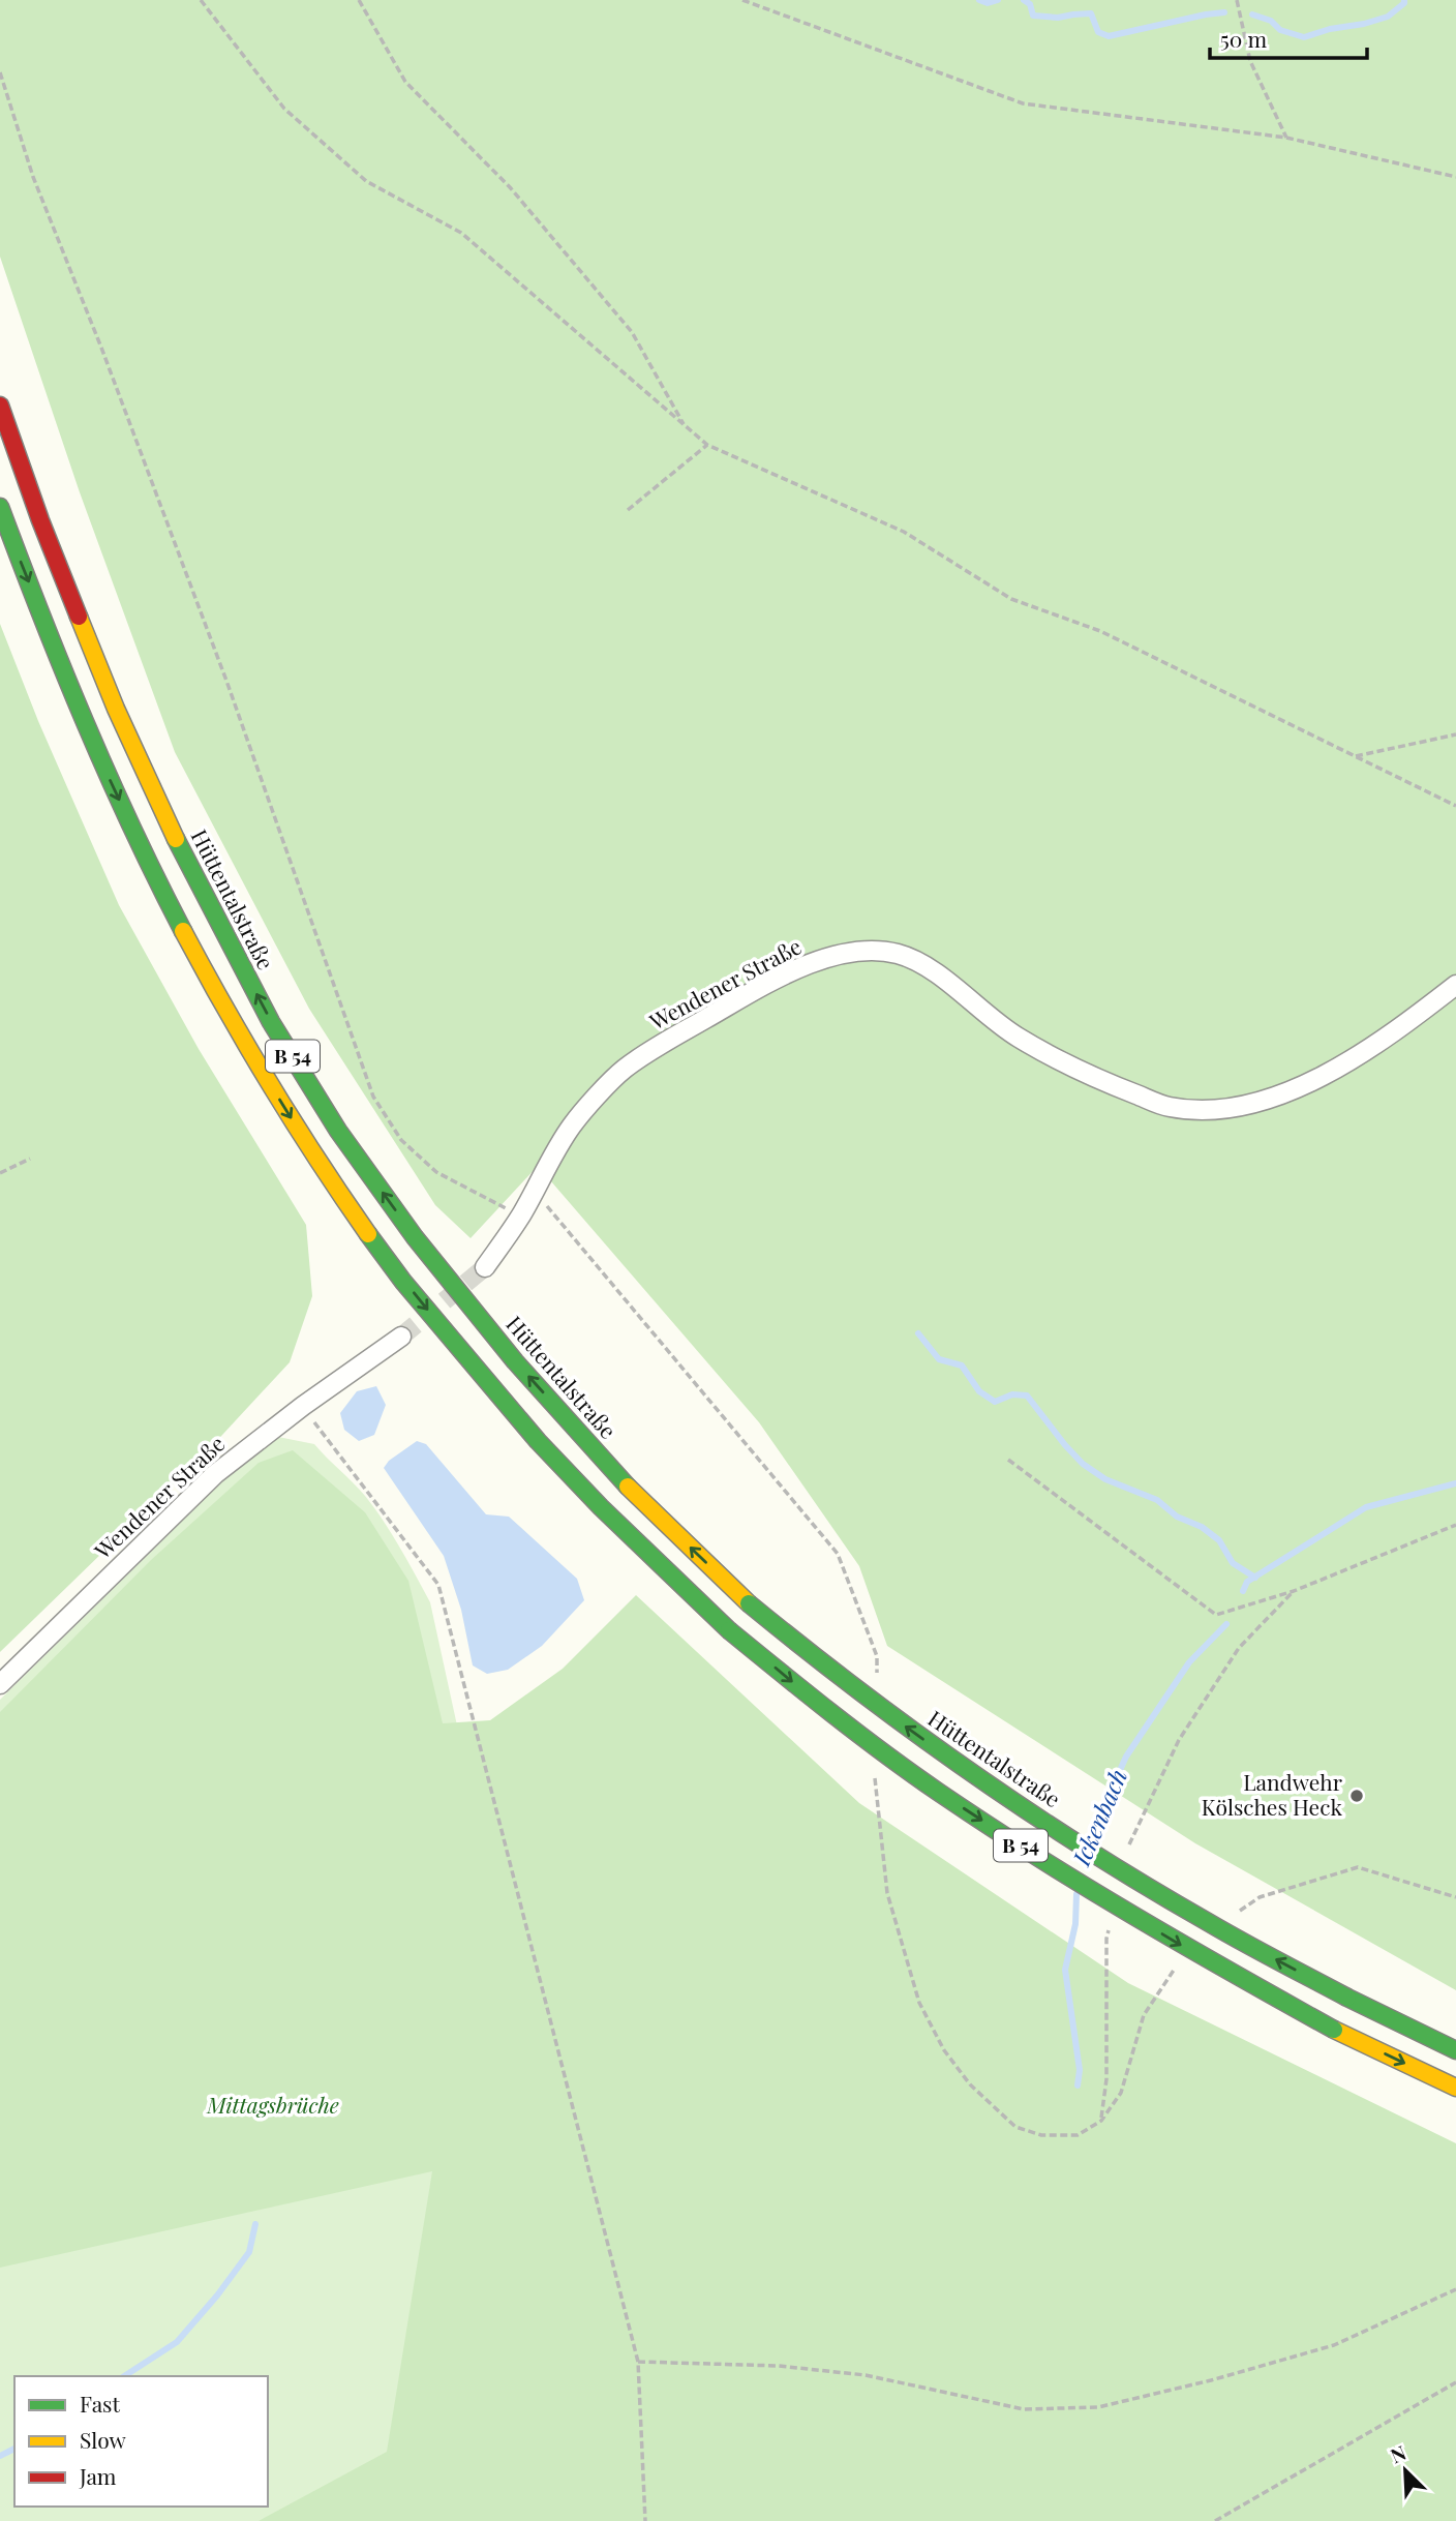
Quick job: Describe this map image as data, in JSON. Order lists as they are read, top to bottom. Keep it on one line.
{"streets":{"highway":["Hüttentalstraße","B 54"],"street":["Wendener Straße"]},"water":["Ickenbach"],"parks":["Mittagsbrüche"],"places":["Landwehr Kölsches Heck"],"legend":["Fast","Slow","Jam"],"scale_bar":"50 m","north":"top left"}
